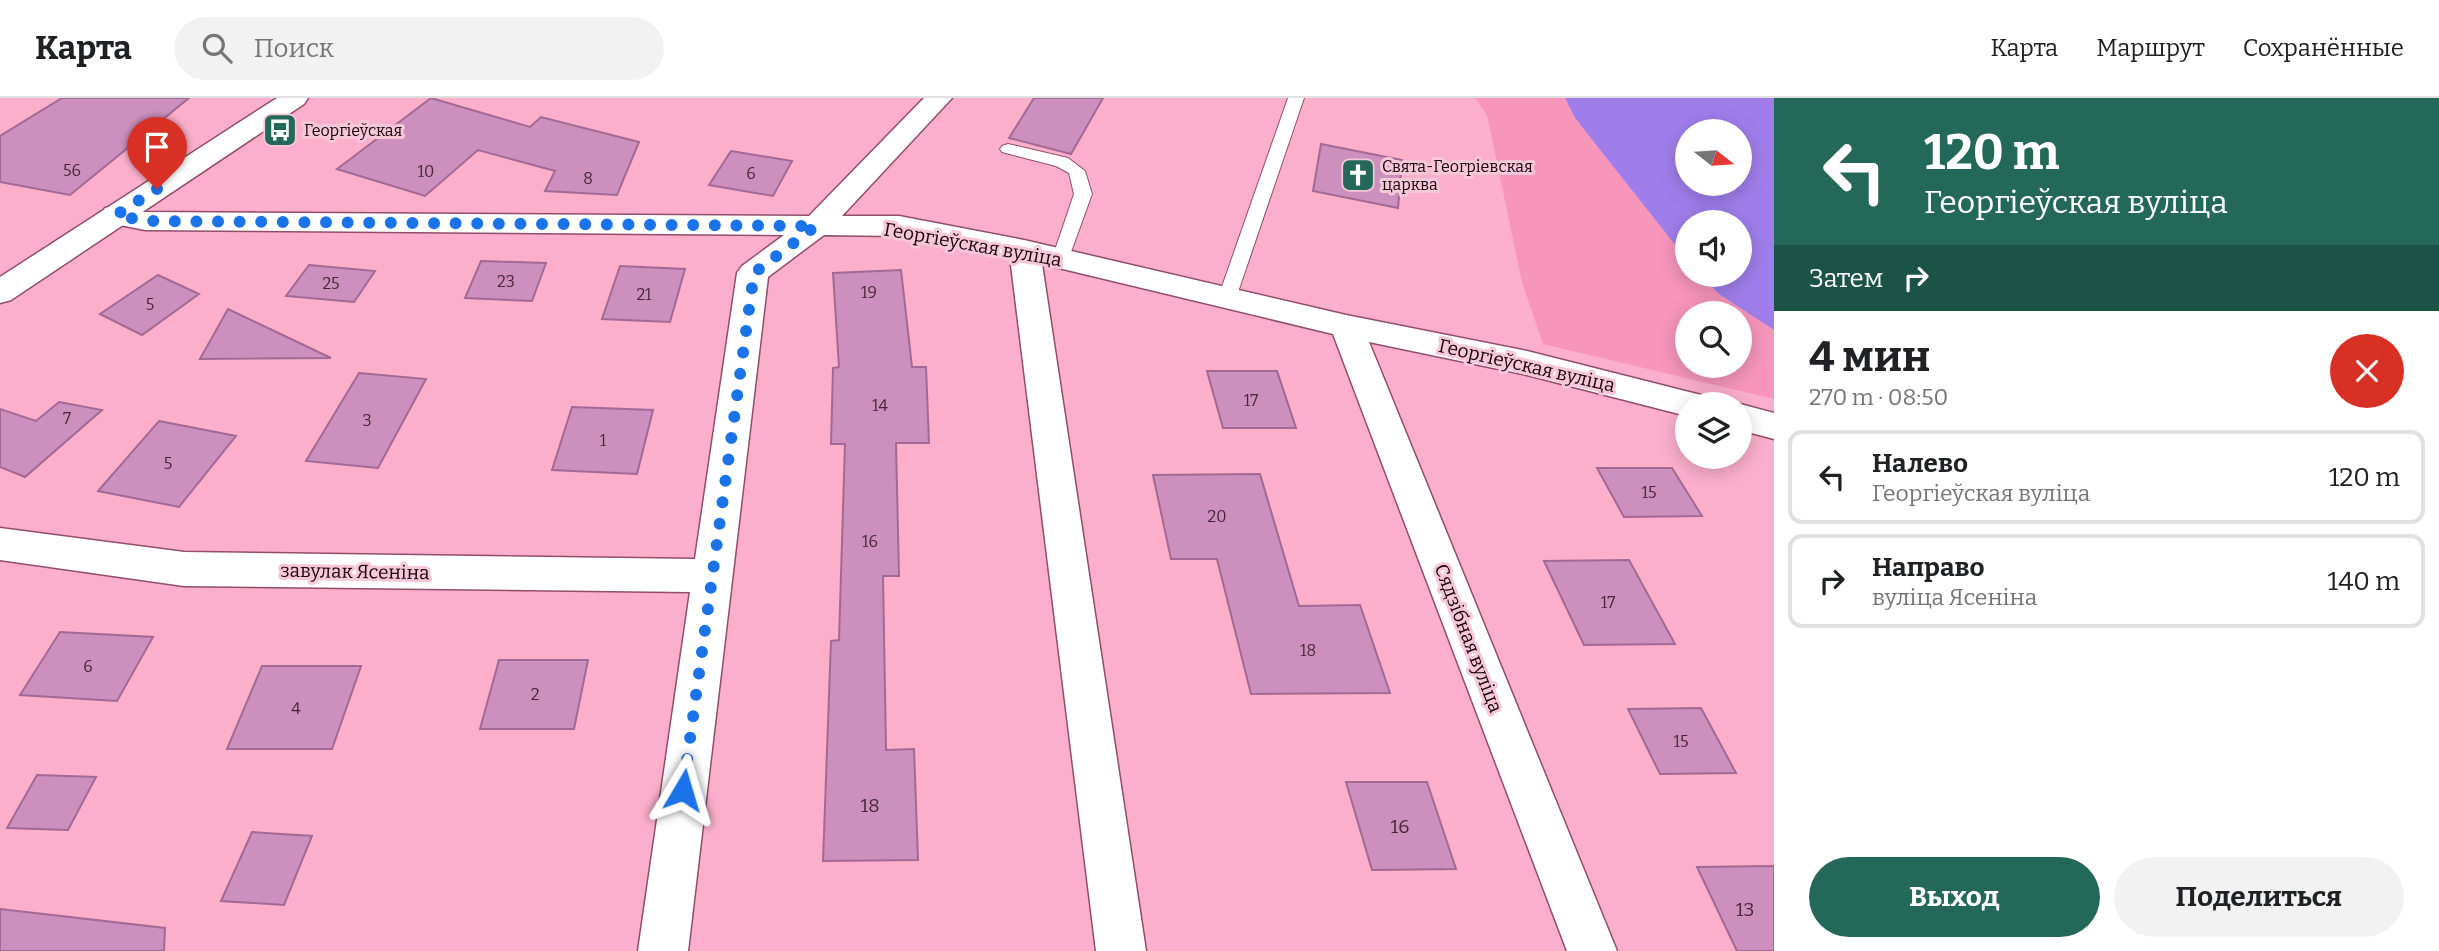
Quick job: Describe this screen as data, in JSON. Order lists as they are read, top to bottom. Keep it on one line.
{"streets":{"street":["Георгіеўская вуліца","завулак Ясеніна","Сядзібная вуліца"]},"crossings":[["Георгіеўская вуліца","Сядзібная вуліца"]],"places":{"bus stop":["Георгіеўская"],"church":["Свята-Геогріевская царква"]},"house_numbers":["56","10","6","8","23","25","19","21","5","17","14","7","3","1","5","15","20","16","17","18","6","2","4","15","18","16","13"],"north":"right","page":{"header":"Карта","search":"Поиск","nav":["Карта","Маршрут","Сохранённые"],"turn":["120 m","Георгіеўская вуліца"],"then":"Затем","heading":["4 мин","270 m · 08:50"],"list":[{"name":"Налево","note":"Георгіеўская вуліца","value":"120 m"},{"name":"Направо","note":"вуліца Ясеніна","value":"140 m"}],"buttons":["Выход","Поделиться"]}}
